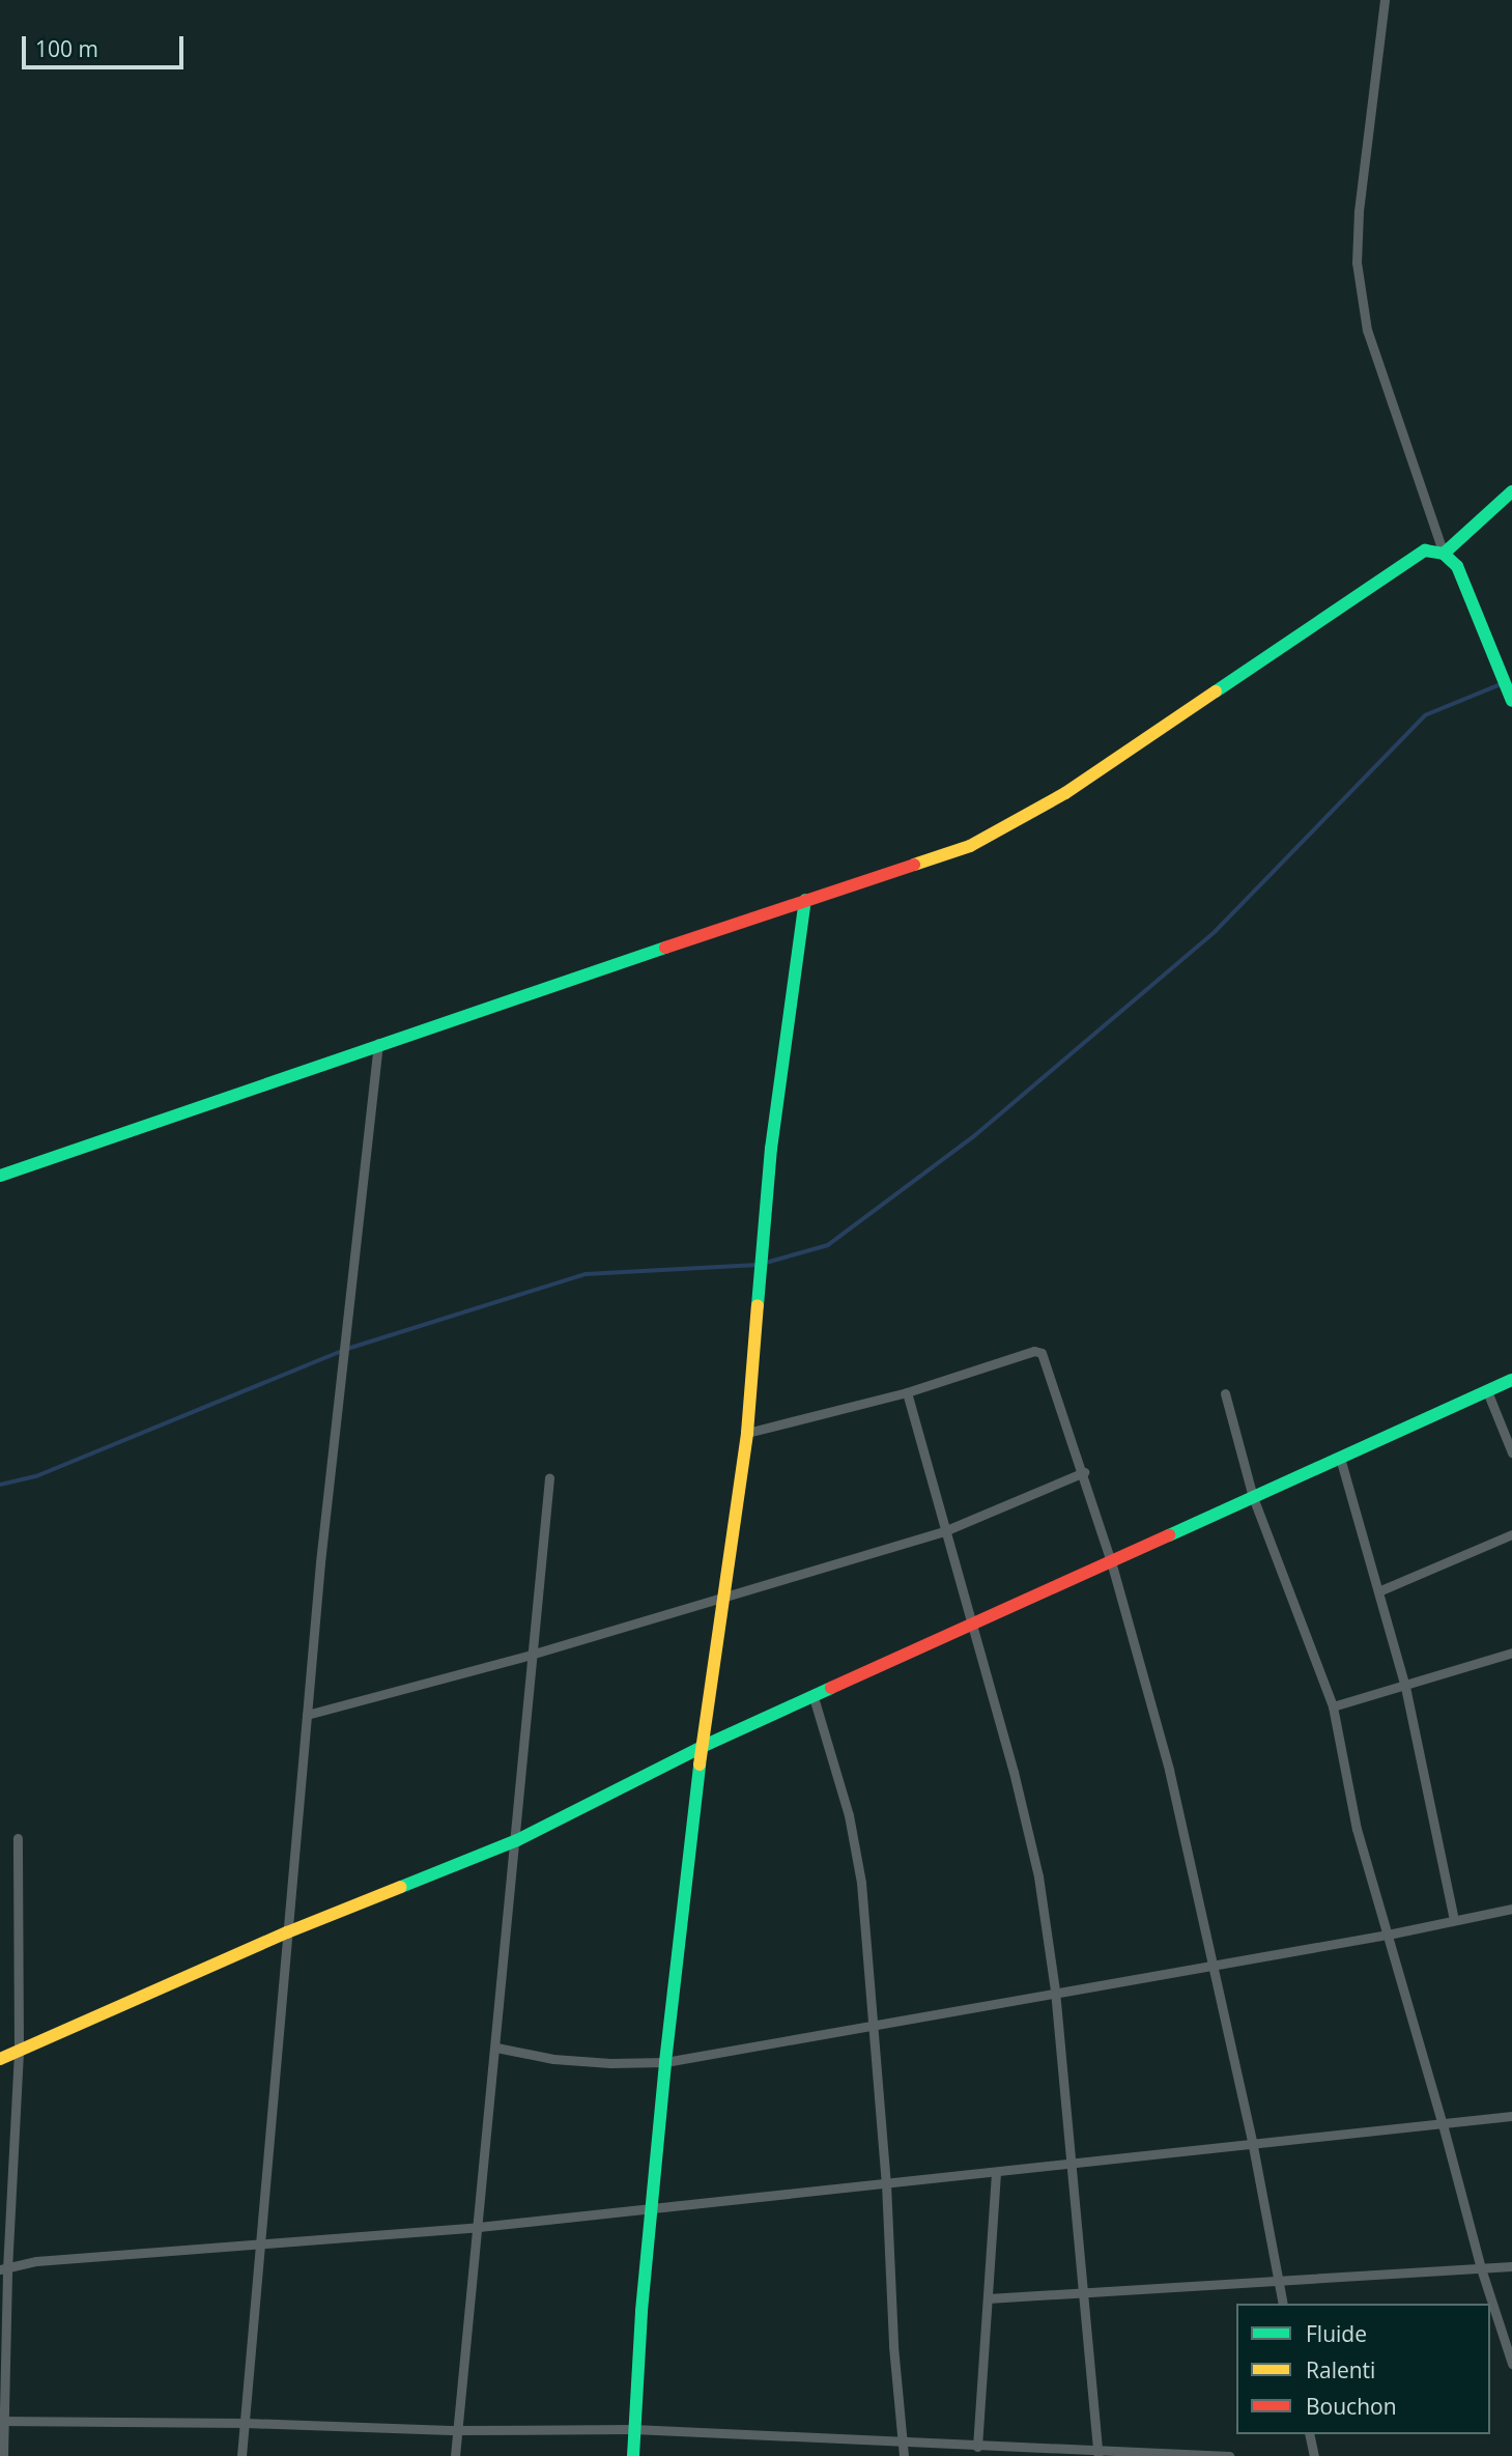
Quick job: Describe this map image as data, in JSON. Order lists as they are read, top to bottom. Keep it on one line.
{"legend":["Fluide","Ralenti","Bouchon"],"scale_bar":"100 m"}
